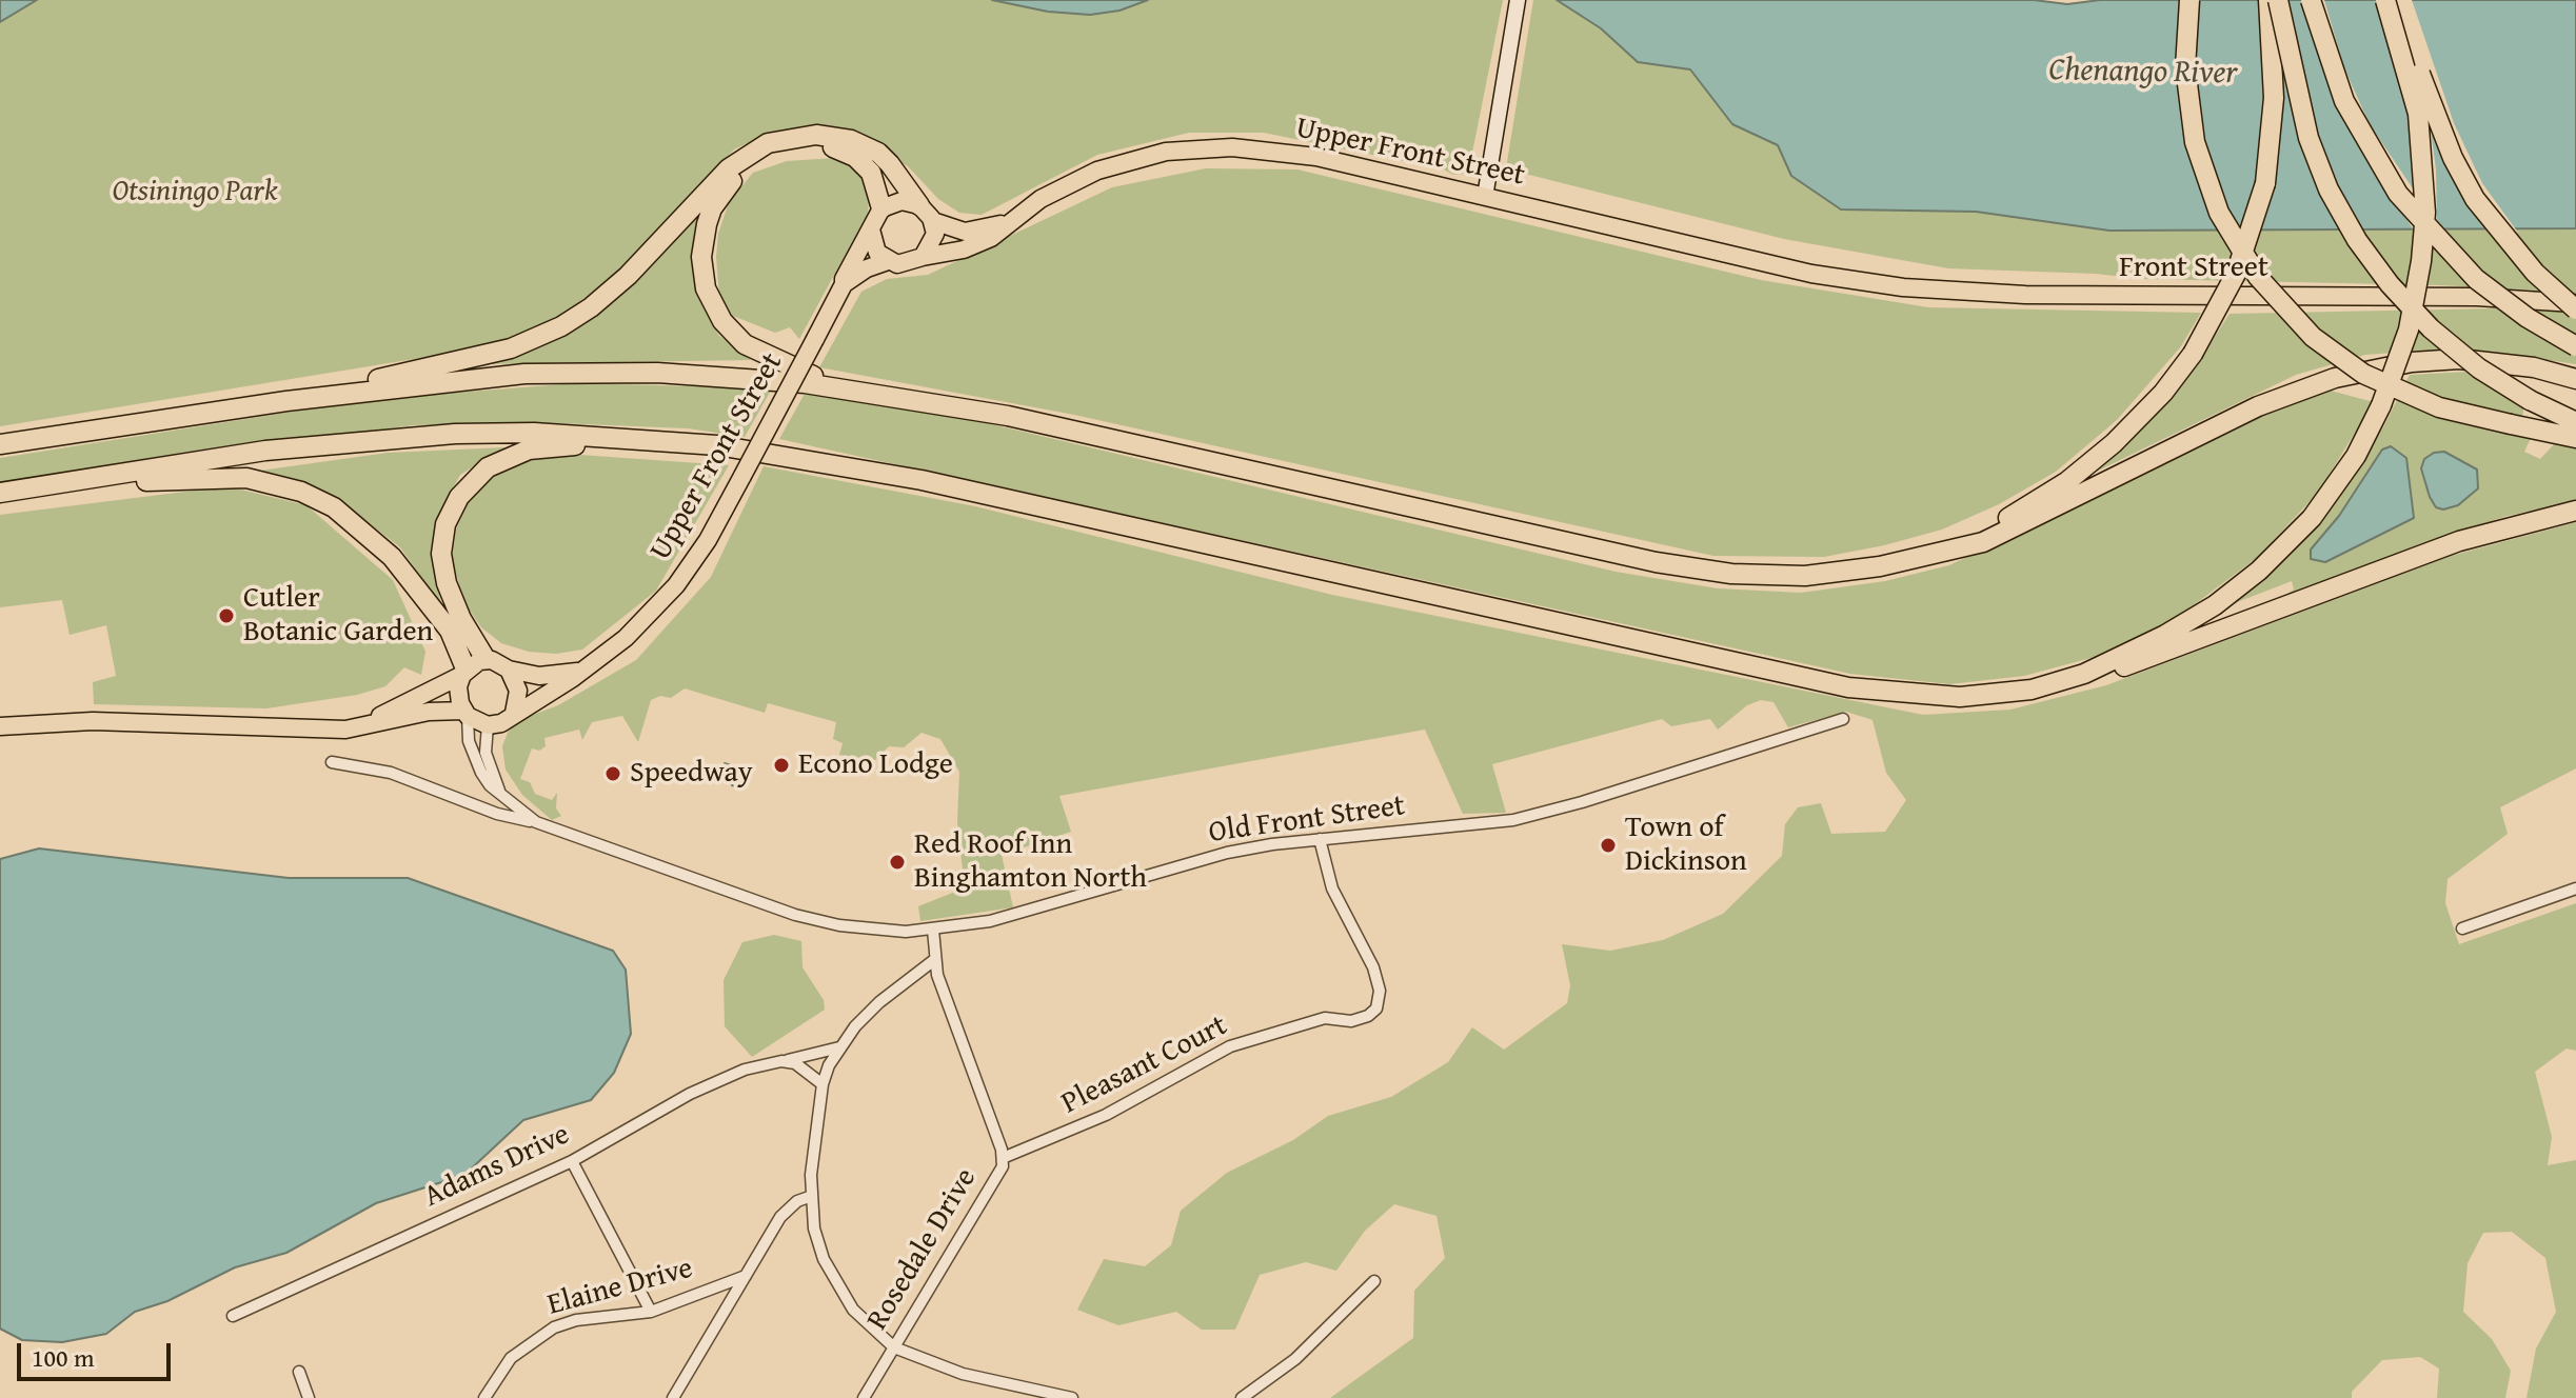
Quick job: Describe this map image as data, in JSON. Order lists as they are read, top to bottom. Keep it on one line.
{"streets":{"main road":["Upper Front Street","Front Street"],"street":["Old Front Street","Pleasant Court","Adams Drive","Rosedale Drive","Elaine Drive"]},"crossings":[["Upper Front Street","Front Street"],["Upper Front Street","Old Front Street"],["Old Front Street","Pleasant Court"],["Old Front Street","Rosedale Drive"],["Pleasant Court","Rosedale Drive"]],"water":["Chenango River"],"parks":["Otsiningo Park"],"places":["Cutler Botanic Garden","Econo Lodge","Speedway","Town of Dickinson","Red Roof Inn Binghamton North"],"scale_bar":"100 m"}
